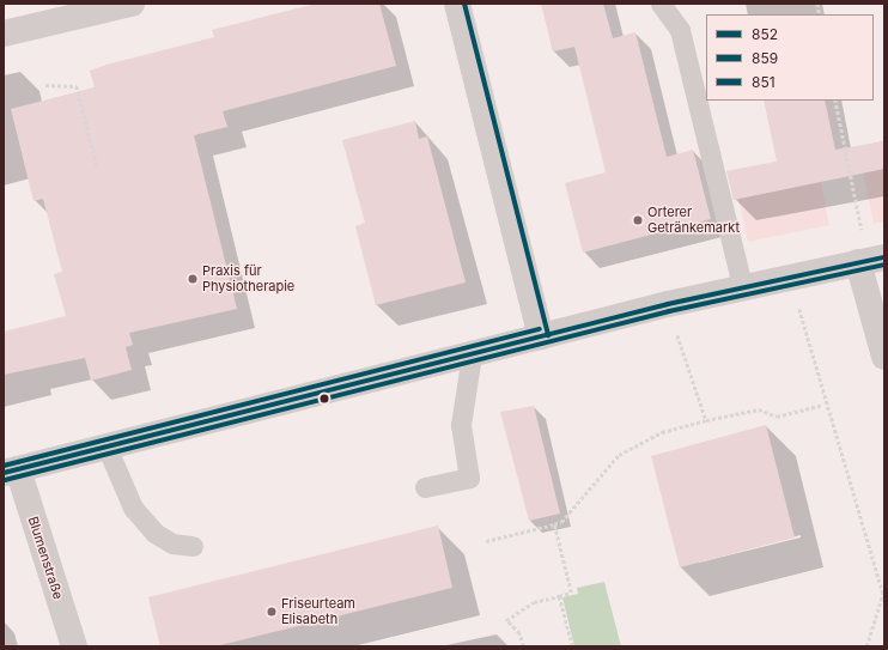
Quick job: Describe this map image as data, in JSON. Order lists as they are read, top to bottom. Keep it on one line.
{"streets":{"street":["Blumenstraße"]},"places":["Orterer Getränkemarkt","Praxis für Physiotherapie","Friseurteam Elisabeth"],"lines":["transit line 851","transit line 852","transit line 859"],"legend":["852","859","851"]}
